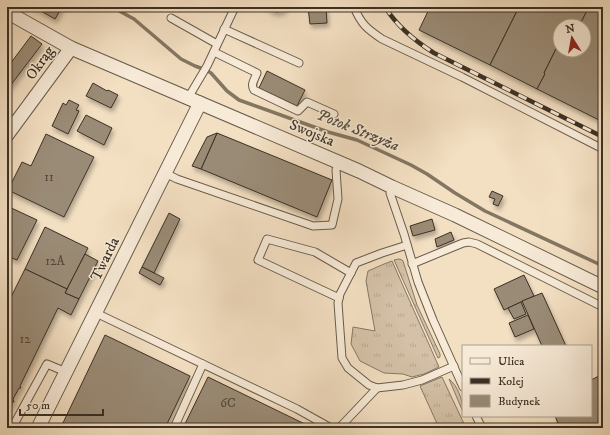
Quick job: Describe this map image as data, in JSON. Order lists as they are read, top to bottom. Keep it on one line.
{"streets":{"street":["Okrąg","Swojska","Twarda"]},"crossings":[["Okrąg","Swojska"],["Swojska","Twarda"]],"water":["Potok Strzyża"],"house_numbers":["11","12A","12","6C"],"legend":["Ulica","Kolej","Budynek"],"scale_bar":"50 m","north":"top"}
